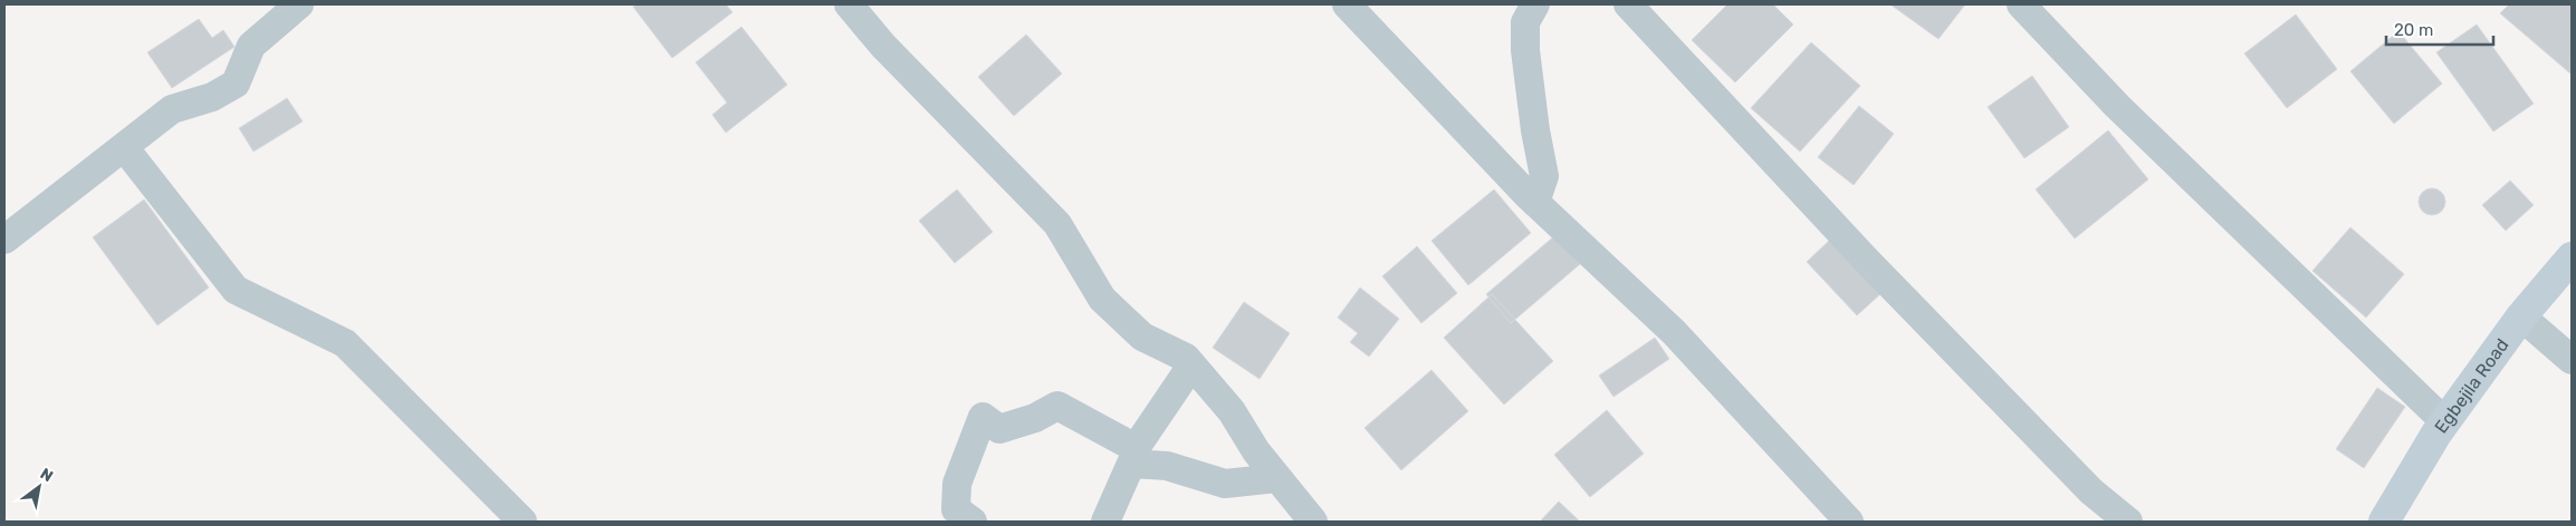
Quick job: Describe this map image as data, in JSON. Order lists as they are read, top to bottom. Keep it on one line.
{"streets":{"street":["Egbejila Road"]},"scale_bar":"20 m","north":"top right"}
